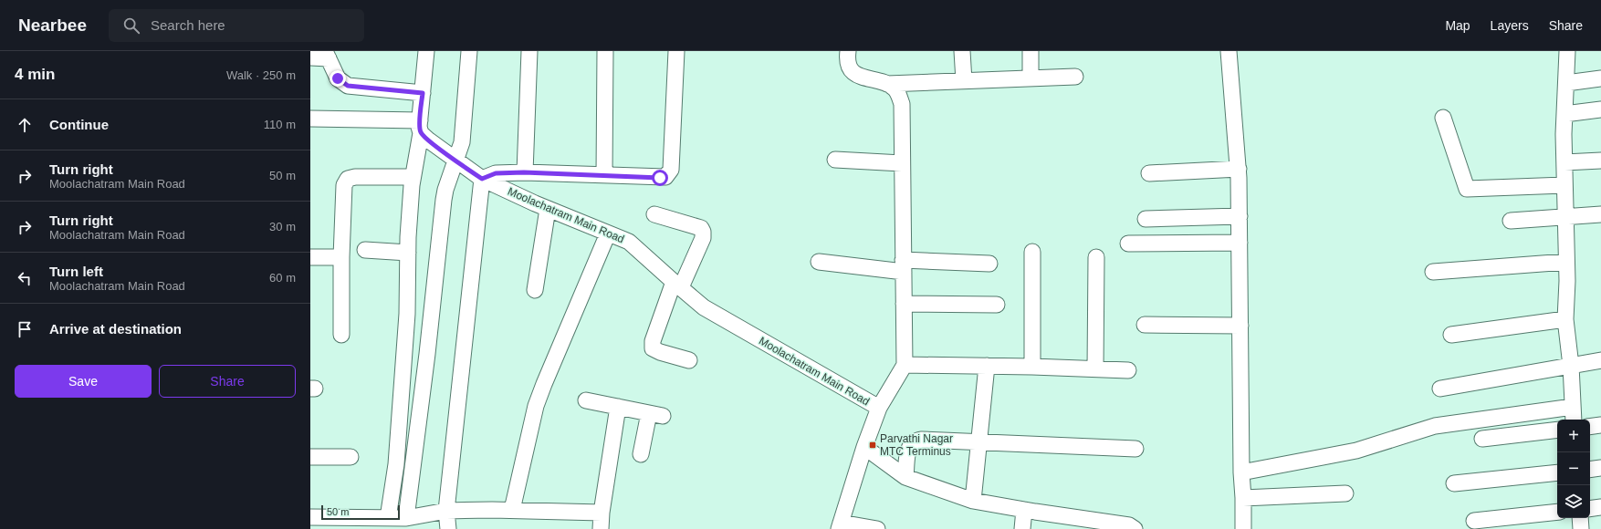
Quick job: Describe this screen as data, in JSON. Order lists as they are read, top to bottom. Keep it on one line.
{"streets":{"street":["Moolachatram Main Road"]},"places":{"transit":["Parvathi Nagar MTC Terminus"]},"scale_bar":"50 m","page":{"header":"Nearbee","search":"Search here","nav":["Map","Layers","Share"],"heading":["4 min","Walk · 250 m"],"list":[["Continue","110 m"],["Turn right","Moolachatram Main Road","50 m"],["Turn right","Moolachatram Main Road","30 m"],["Turn left","Moolachatram Main Road","60 m"],"Arrive at destination"],"buttons":["Save","Share"],"map_buttons":["+","−"],"scale":"50 m"}}
